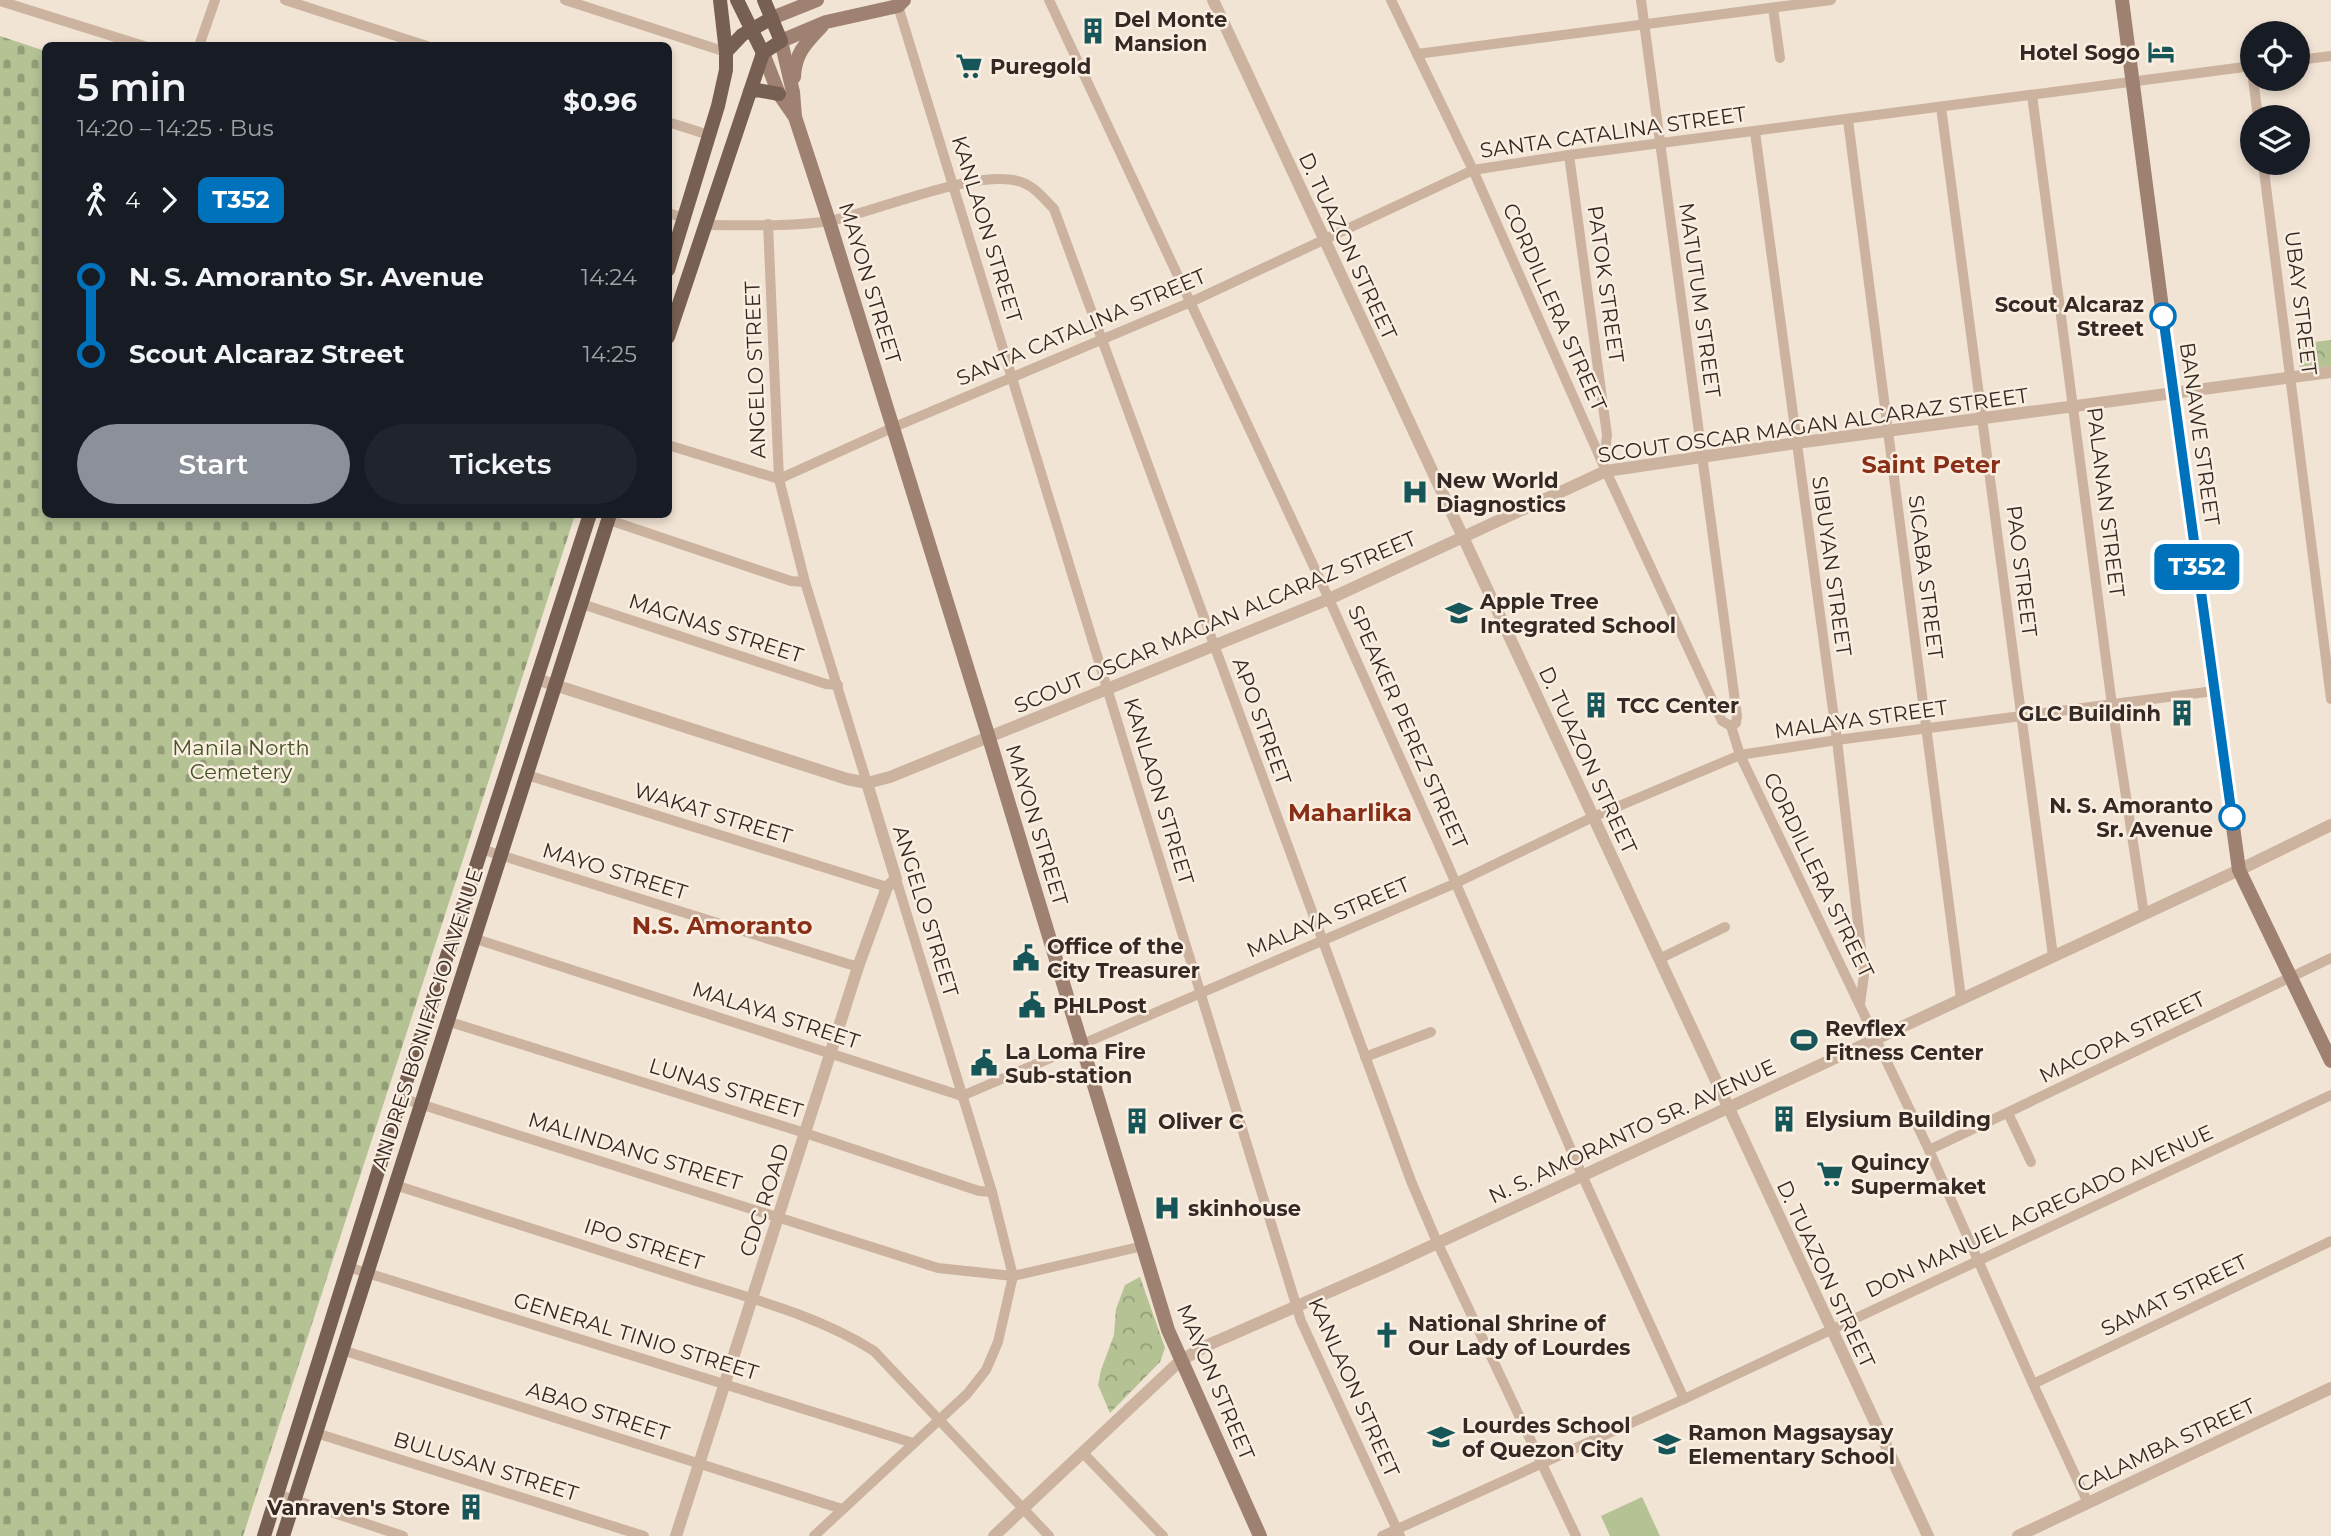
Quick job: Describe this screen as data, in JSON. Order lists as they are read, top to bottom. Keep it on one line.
{"streets":{"main road":["MAYON STREET","BANAWE STREET","ANDRES BONIFACIO AVENUE"],"street":["SANTA CATALINA STREET","KANLAON STREET","D. TUAZON STREET","PATOK STREET","MATUTUM STREET","UBAY STREET","CORDILLERA STREET","ANGELO STREET","SCOUT OSCAR MAGAN ALCARAZ STREET","PALANAN STREET","SIBUYAN STREET","PAO STREET","SICABA STREET","MAGNAS STREET","MALAYA STREET","APO STREET","SPEAKER PEREZ STREET","WAKAT STREET","MAYO STREET","MACOPA STREET","LUNAS STREET","N. S. AMORANTO SR. AVENUE","MALINDANG STREET","CDC ROAD","DON MANUEL AGREGADO AVENUE","IPO STREET","SAMAT STREET","GENERAL TINIO STREET","ABAO STREET","CALAMBA STREET","BULUSAN STREET"]},"crossings":[["SANTA CATALINA STREET","KANLAON STREET"],["SANTA CATALINA STREET","D. TUAZON STREET"],["SANTA CATALINA STREET","MAYON STREET"],["SANTA CATALINA STREET","PATOK STREET"],["SANTA CATALINA STREET","MATUTUM STREET"],["SANTA CATALINA STREET","CORDILLERA STREET"],["SANTA CATALINA STREET","ANGELO STREET"],["SANTA CATALINA STREET","BANAWE STREET"],["SANTA CATALINA STREET","PALANAN STREET"],["SANTA CATALINA STREET","SIBUYAN STREET"],["SANTA CATALINA STREET","PAO STREET"],["SANTA CATALINA STREET","SICABA STREET"],["SANTA CATALINA STREET","APO STREET"],["SANTA CATALINA STREET","SPEAKER PEREZ STREET"],["KANLAON STREET","SCOUT OSCAR MAGAN ALCARAZ STREET"],["KANLAON STREET","MALAYA STREET"],["KANLAON STREET","APO STREET"],["KANLAON STREET","N. S. AMORANTO SR. AVENUE"],["KANLAON STREET","DON MANUEL AGREGADO AVENUE"],["D. TUAZON STREET","SCOUT OSCAR MAGAN ALCARAZ STREET"],["D. TUAZON STREET","MALAYA STREET"],["D. TUAZON STREET","N. S. AMORANTO SR. AVENUE"],["D. TUAZON STREET","DON MANUEL AGREGADO AVENUE"],["MAYON STREET","SCOUT OSCAR MAGAN ALCARAZ STREET"],["MAYON STREET","MALAYA STREET"],["MAYON STREET","APO STREET"],["MAYON STREET","N. S. AMORANTO SR. AVENUE"],["MAYON STREET","MALINDANG STREET"],["PATOK STREET","CORDILLERA STREET"],["PATOK STREET","SCOUT OSCAR MAGAN ALCARAZ STREET"],["MATUTUM STREET","CORDILLERA STREET"],["MATUTUM STREET","SCOUT OSCAR MAGAN ALCARAZ STREET"],["UBAY STREET","SCOUT OSCAR MAGAN ALCARAZ STREET"],["CORDILLERA STREET","SCOUT OSCAR MAGAN ALCARAZ STREET"],["CORDILLERA STREET","SIBUYAN STREET"],["CORDILLERA STREET","MALAYA STREET"],["CORDILLERA STREET","MACOPA STREET"],["CORDILLERA STREET","N. S. AMORANTO SR. AVENUE"],["CORDILLERA STREET","DON MANUEL AGREGADO AVENUE"],["CORDILLERA STREET","SAMAT STREET"],["CORDILLERA STREET","CALAMBA STREET"],["ANGELO STREET","SCOUT OSCAR MAGAN ALCARAZ STREET"],["ANGELO STREET","MAGNAS STREET"],["ANGELO STREET","MALAYA STREET"],["ANGELO STREET","APO STREET"],["ANGELO STREET","WAKAT STREET"],["ANGELO STREET","LUNAS STREET"],["ANGELO STREET","MALINDANG STREET"],["ANGELO STREET","CDC ROAD"],["ANGELO STREET","IPO STREET"],["ANGELO STREET","GENERAL TINIO STREET"],["ANGELO STREET","ABAO STREET"],["SCOUT OSCAR MAGAN ALCARAZ STREET","BANAWE STREET"],["SCOUT OSCAR MAGAN ALCARAZ STREET","PALANAN STREET"],["SCOUT OSCAR MAGAN ALCARAZ STREET","SIBUYAN STREET"],["SCOUT OSCAR MAGAN ALCARAZ STREET","PAO STREET"],["SCOUT OSCAR MAGAN ALCARAZ STREET","SICABA STREET"],["SCOUT OSCAR MAGAN ALCARAZ STREET","APO STREET"],["SCOUT OSCAR MAGAN ALCARAZ STREET","SPEAKER PEREZ STREET"],["BANAWE STREET","MALAYA STREET"],["BANAWE STREET","MACOPA STREET"],["BANAWE STREET","N. S. AMORANTO SR. AVENUE"],["PALANAN STREET","MALAYA STREET"],["PALANAN STREET","N. S. AMORANTO SR. AVENUE"],["SIBUYAN STREET","MALAYA STREET"],["PAO STREET","MALAYA STREET"],["PAO STREET","N. S. AMORANTO SR. AVENUE"],["SICABA STREET","MALAYA STREET"],["SICABA STREET","N. S. AMORANTO SR. AVENUE"],["MAGNAS STREET","ANDRES BONIFACIO AVENUE"],["MALAYA STREET","APO STREET"],["MALAYA STREET","SPEAKER PEREZ STREET"],["MALAYA STREET","ANDRES BONIFACIO AVENUE"],["MALAYA STREET","CDC ROAD"],["APO STREET","N. S. AMORANTO SR. AVENUE"],["APO STREET","DON MANUEL AGREGADO AVENUE"],["SPEAKER PEREZ STREET","N. S. AMORANTO SR. AVENUE"],["SPEAKER PEREZ STREET","DON MANUEL AGREGADO AVENUE"],["WAKAT STREET","ANDRES BONIFACIO AVENUE"],["WAKAT STREET","CDC ROAD"],["MAYO STREET","ANDRES BONIFACIO AVENUE"],["MAYO STREET","CDC ROAD"],["ANDRES BONIFACIO AVENUE","LUNAS STREET"],["ANDRES BONIFACIO AVENUE","MALINDANG STREET"],["ANDRES BONIFACIO AVENUE","IPO STREET"],["ANDRES BONIFACIO AVENUE","GENERAL TINIO STREET"],["ANDRES BONIFACIO AVENUE","ABAO STREET"],["ANDRES BONIFACIO AVENUE","BULUSAN STREET"],["LUNAS STREET","CDC ROAD"],["N. S. AMORANTO SR. AVENUE","IPO STREET"],["MALINDANG STREET","CDC ROAD"],["CDC ROAD","IPO STREET"],["CDC ROAD","GENERAL TINIO STREET"],["CDC ROAD","ABAO STREET"]],"districts":["Saint Peter","Maharlika","N.S. Amoranto"],"parks":["Manila North Cemetery"],"places":{"building":["Del Monte Mansion","TCC Center","GLC Buildinh","Elysium Building","Oliver C","Vanraven's Store"],"hotel":["Hotel Sogo"],"supermarket":["Puregold","Quincy Supermaket"],"other":["Scout Alcaraz Street","N. S. Amoranto Sr. Avenue"],"hospital":["New World Diagnostics","skinhouse"],"school or university":["Apple Tree Integrated School","Lourdes School of Quezon City","Ramon Magsaysay Elementary School"],"public building":["Office of the City Treasurer","PHLPost","La Loma Fire Sub-station"],"sports":["Revflex Fitness Center"],"church":["National Shrine of Our Lady of Lourdes"]},"lines":["bus line T352"],"page":{"on_map":"T352","heading":["5 min","14:20 – 14:25 · Bus","$0.96"],"legs":["4","T352"],"list":[{"name":"N. S. Amoranto Sr. Avenue","value":"14:24"},{"name":"Scout Alcaraz Street","value":"14:25"}],"buttons":["Start","Tickets"]}}
